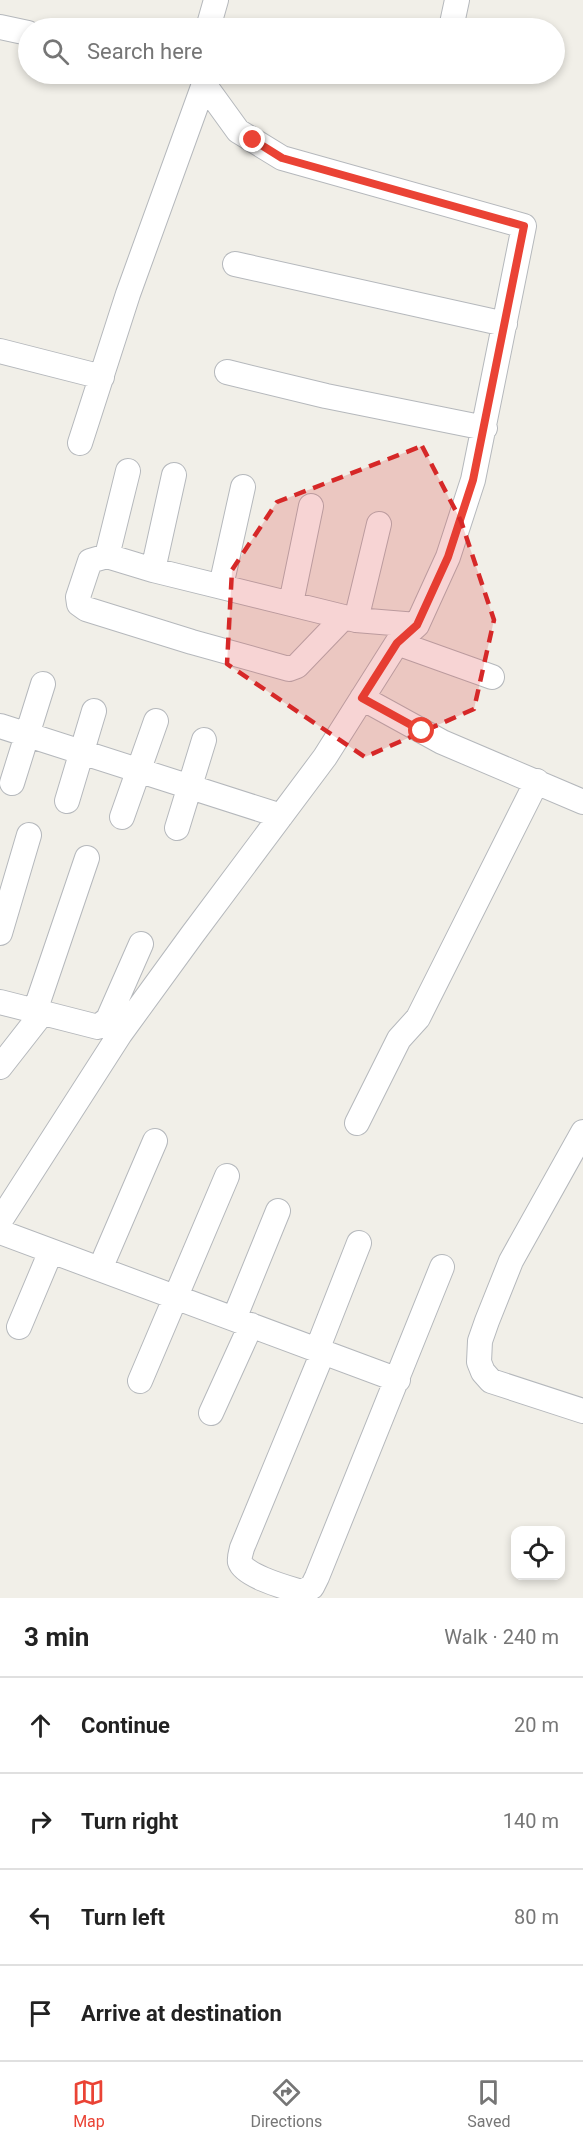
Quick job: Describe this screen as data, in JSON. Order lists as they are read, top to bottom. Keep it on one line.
{"page":{"search":"Search here","heading":["3 min","Walk · 240 m"],"list":[["Continue","20 m"],["Turn right","140 m"],["Turn left","80 m"],"Arrive at destination"],"nav":["Map","Directions","Saved"]}}
